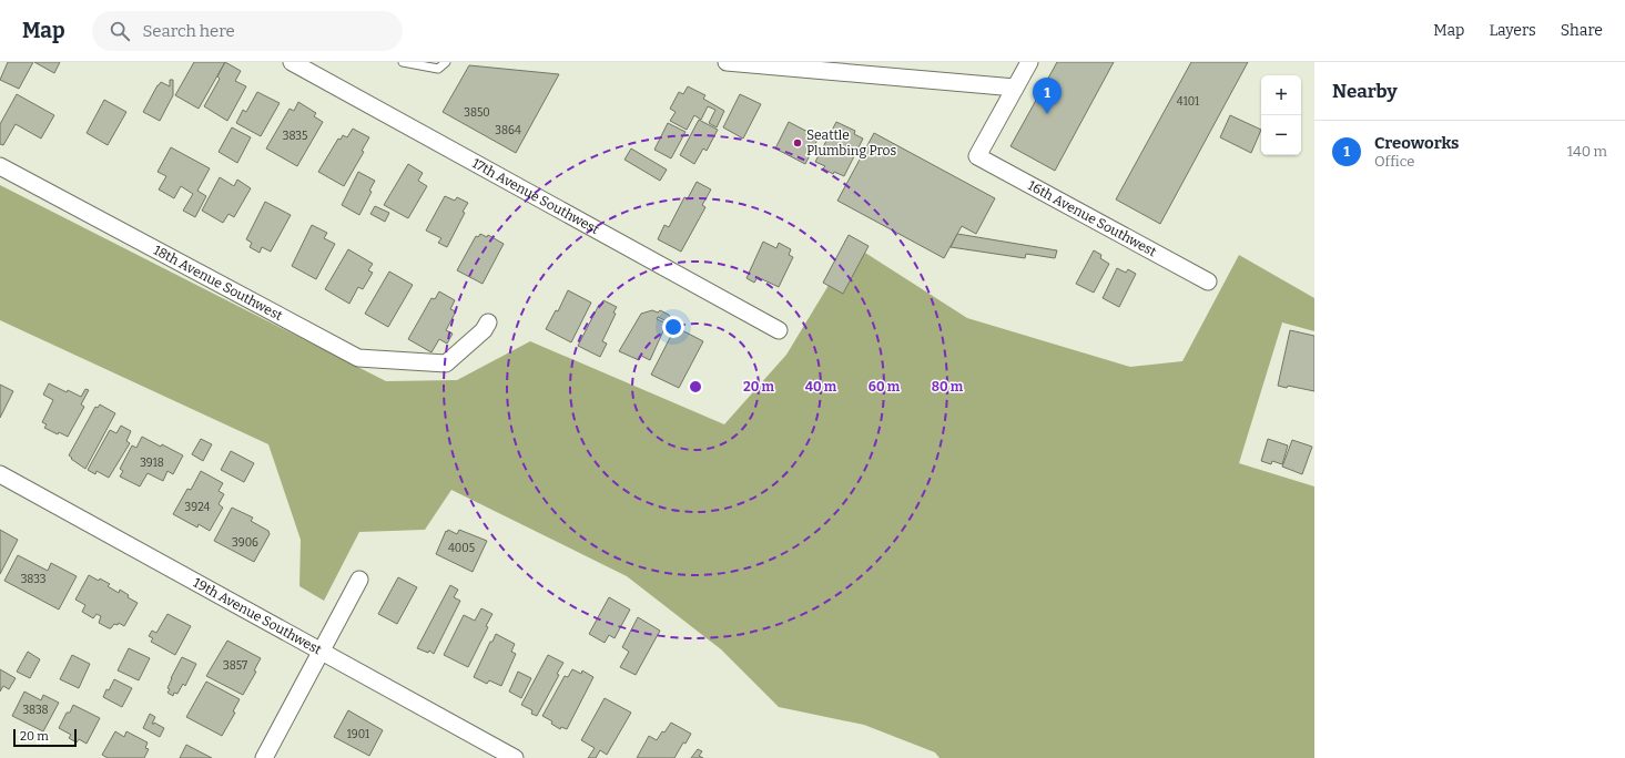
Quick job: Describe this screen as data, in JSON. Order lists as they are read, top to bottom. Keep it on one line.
{"streets":{"street":["17th Avenue Southwest","16th Avenue Southwest","18th Avenue Southwest","19th Avenue Southwest"]},"places":["Seattle Plumbing Pros"],"house_numbers":["4101","3850","3864","3835","3918","3924","3906","4005","3833","3857","3838","1901"],"scale_bar":"20 m","page":{"header":"Map","search":"Search here","nav":["Map","Layers","Share"],"heading":"Nearby","map_buttons":["+","−"],"pins":"1","list":[{"mark":"1","name":"Creoworks","note":"Office","value":"140 m"}],"scale":"20 m"},"rings":["20 m","40 m","60 m","80 m"]}
